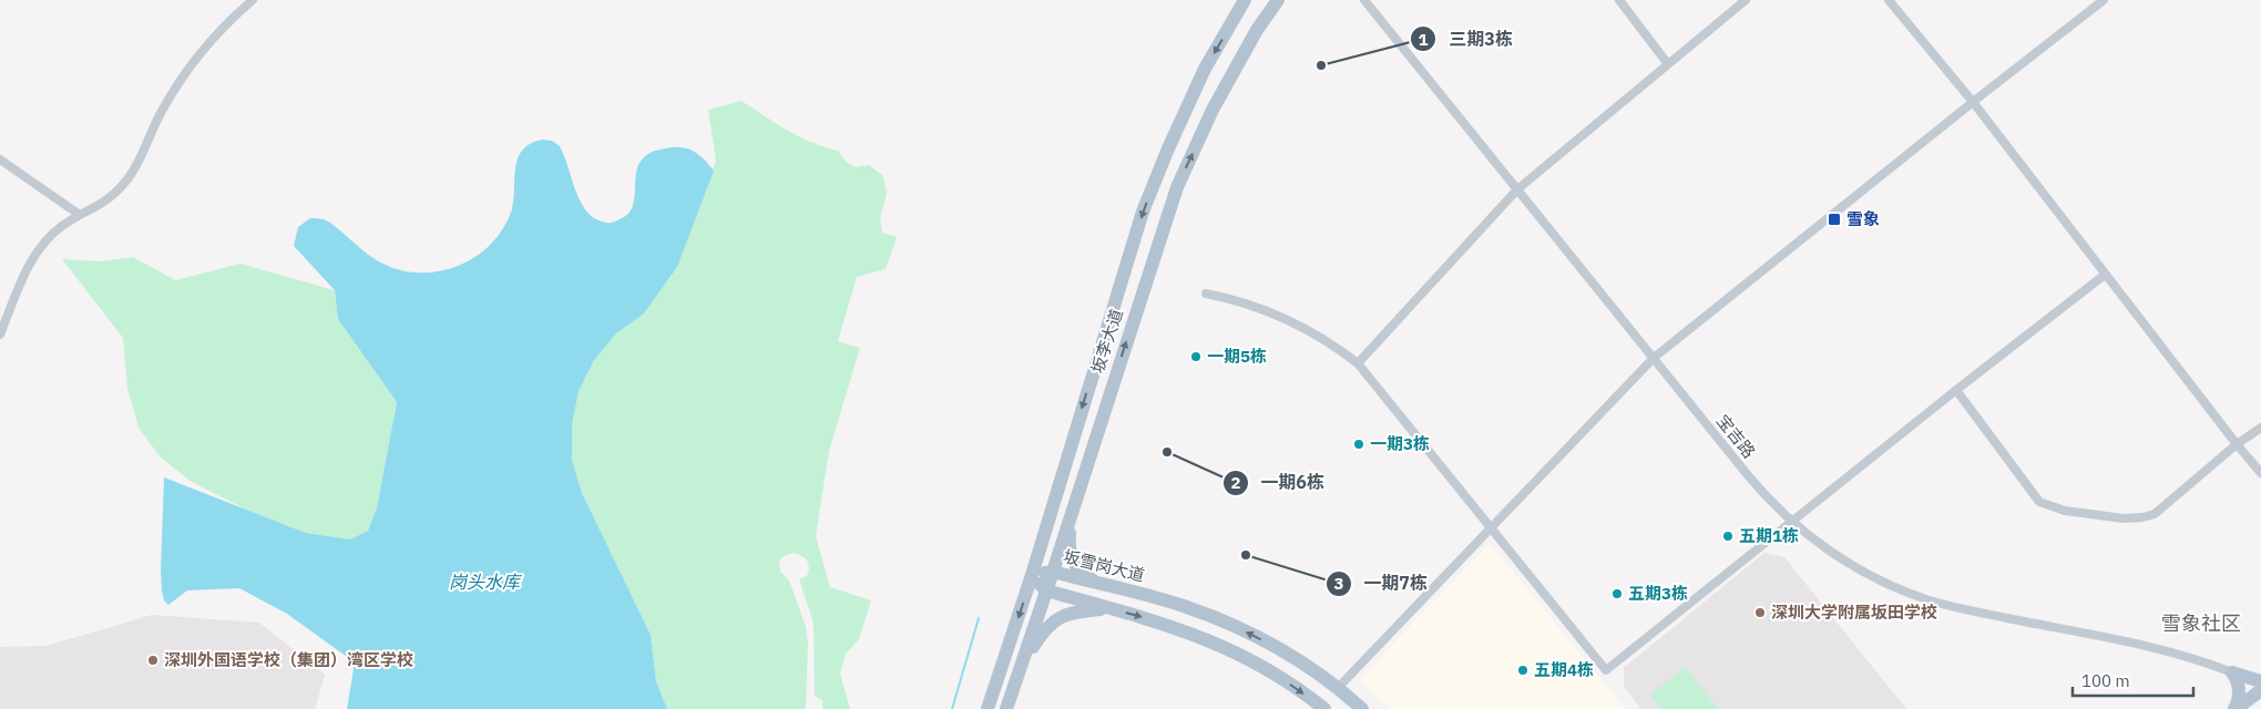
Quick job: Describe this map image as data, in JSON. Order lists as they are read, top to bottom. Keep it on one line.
{"streets":{"main road":["坂李大道","坂雪岗大道"],"street":["宝吉路"]},"crossings":[["坂李大道","坂雪岗大道"]],"districts":["雪象社区"],"water":["岗头水库"],"places":{"other":["三期3栋","一期5栋","一期3栋","一期6栋","五期1栋","一期7栋","五期3栋","深圳大学附属坂田学校","深圳外国语学校（集团）湾区学校","五期4栋"],"transit":["雪象"]},"scale_bar":"100 m"}
